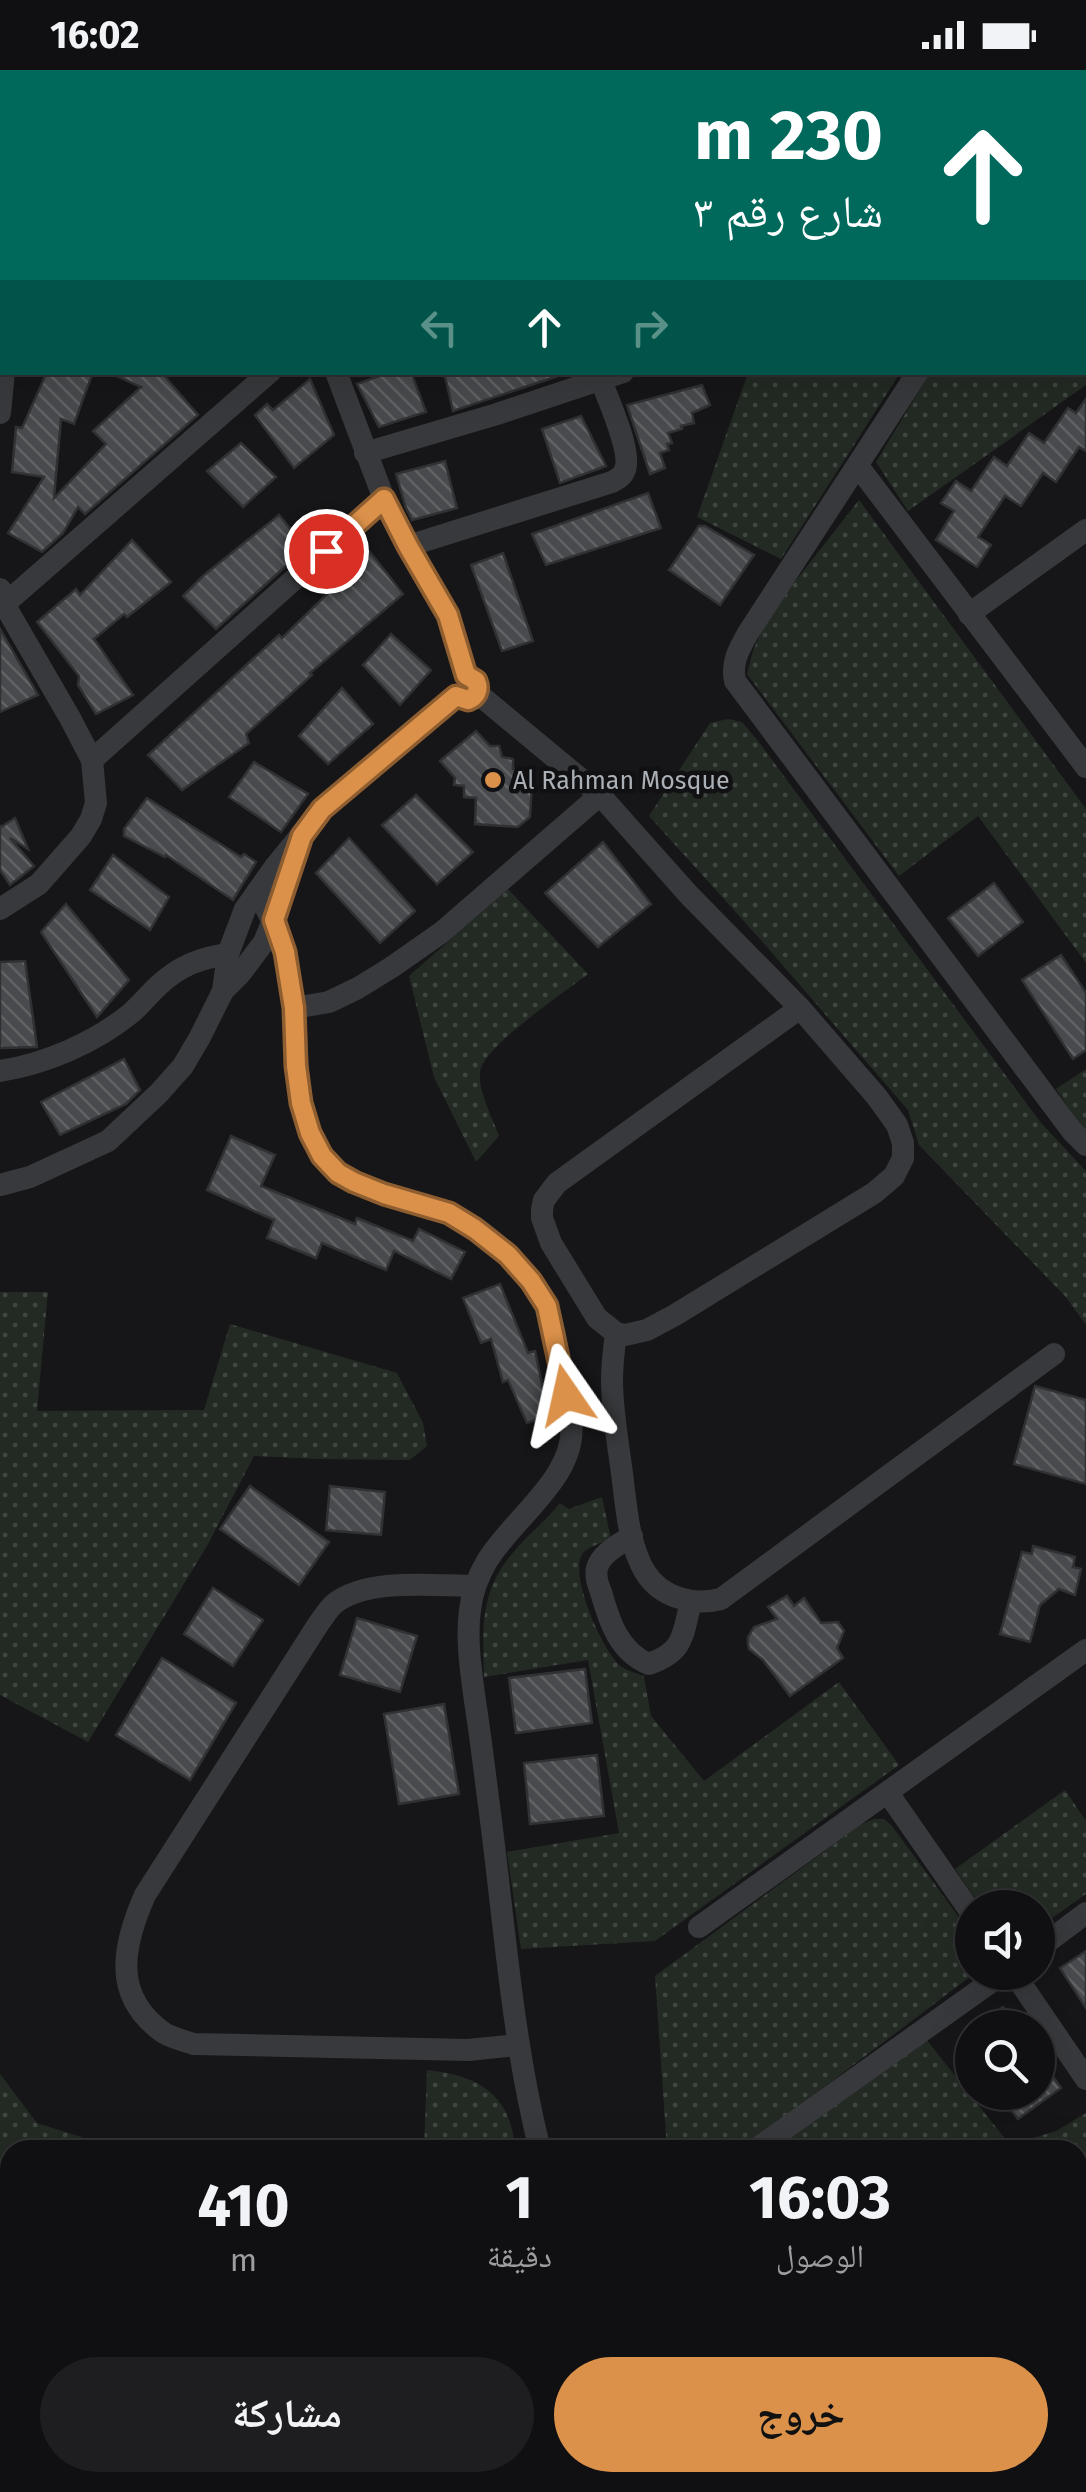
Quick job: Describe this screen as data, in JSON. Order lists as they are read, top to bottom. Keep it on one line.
{"places":["Al Rahman Mosque"],"page":{"status":"16:02","turn":["230 m","شارع رقم ٣"],"eta":["16:03","الوصول","1","دقيقة","410","m"],"buttons":["خروج","مشاركة"]}}
